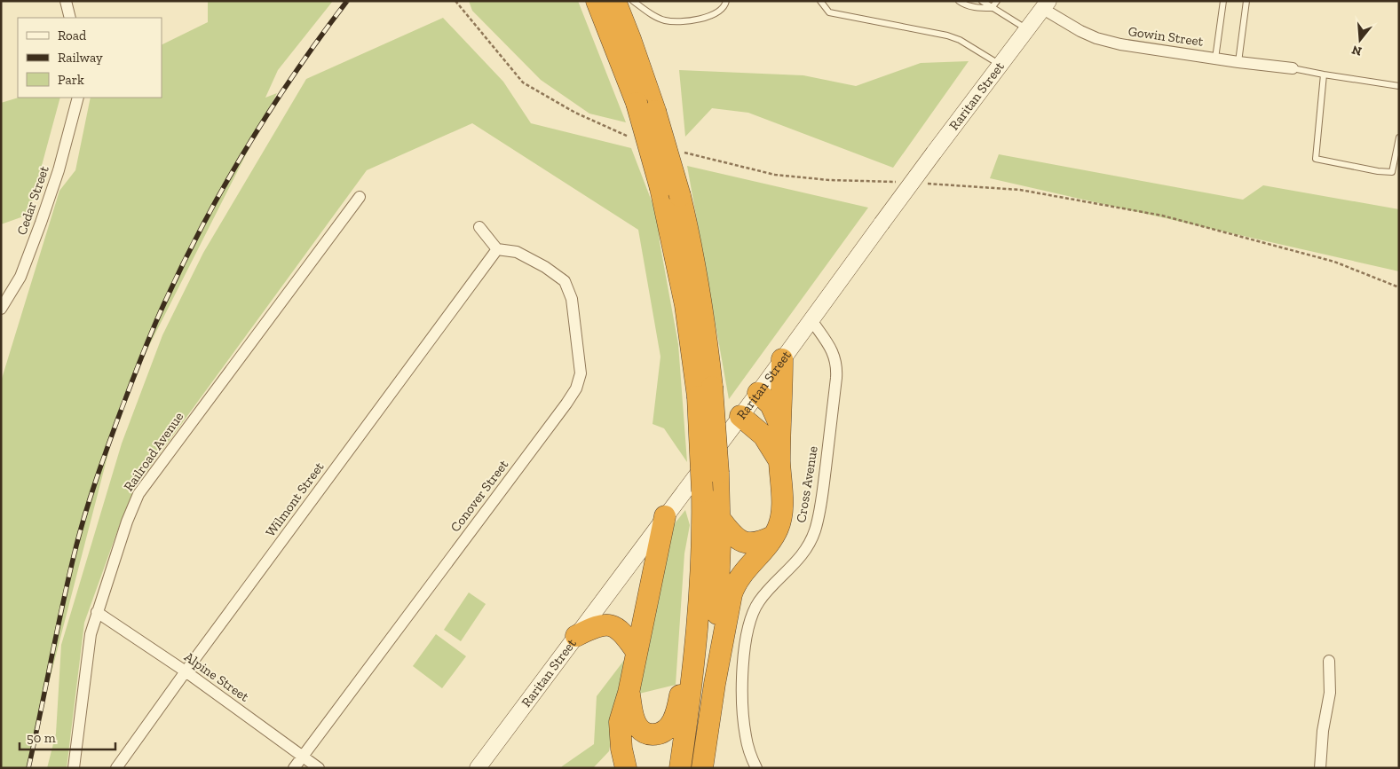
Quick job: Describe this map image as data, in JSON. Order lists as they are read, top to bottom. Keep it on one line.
{"streets":{"street":["Gowin Street","Raritan Street","Cedar Street","Railroad Avenue","Cross Avenue","Conover Street","Wilmont Street","Alpine Street"]},"crossings":[["Gowin Street","Raritan Street"],["Raritan Street","Cross Avenue"],["Railroad Avenue","Alpine Street"],["Conover Street","Wilmont Street"],["Conover Street","Alpine Street"],["Wilmont Street","Alpine Street"]],"legend":["Road","Railway","Park"],"scale_bar":"50 m","north":"bottom"}
